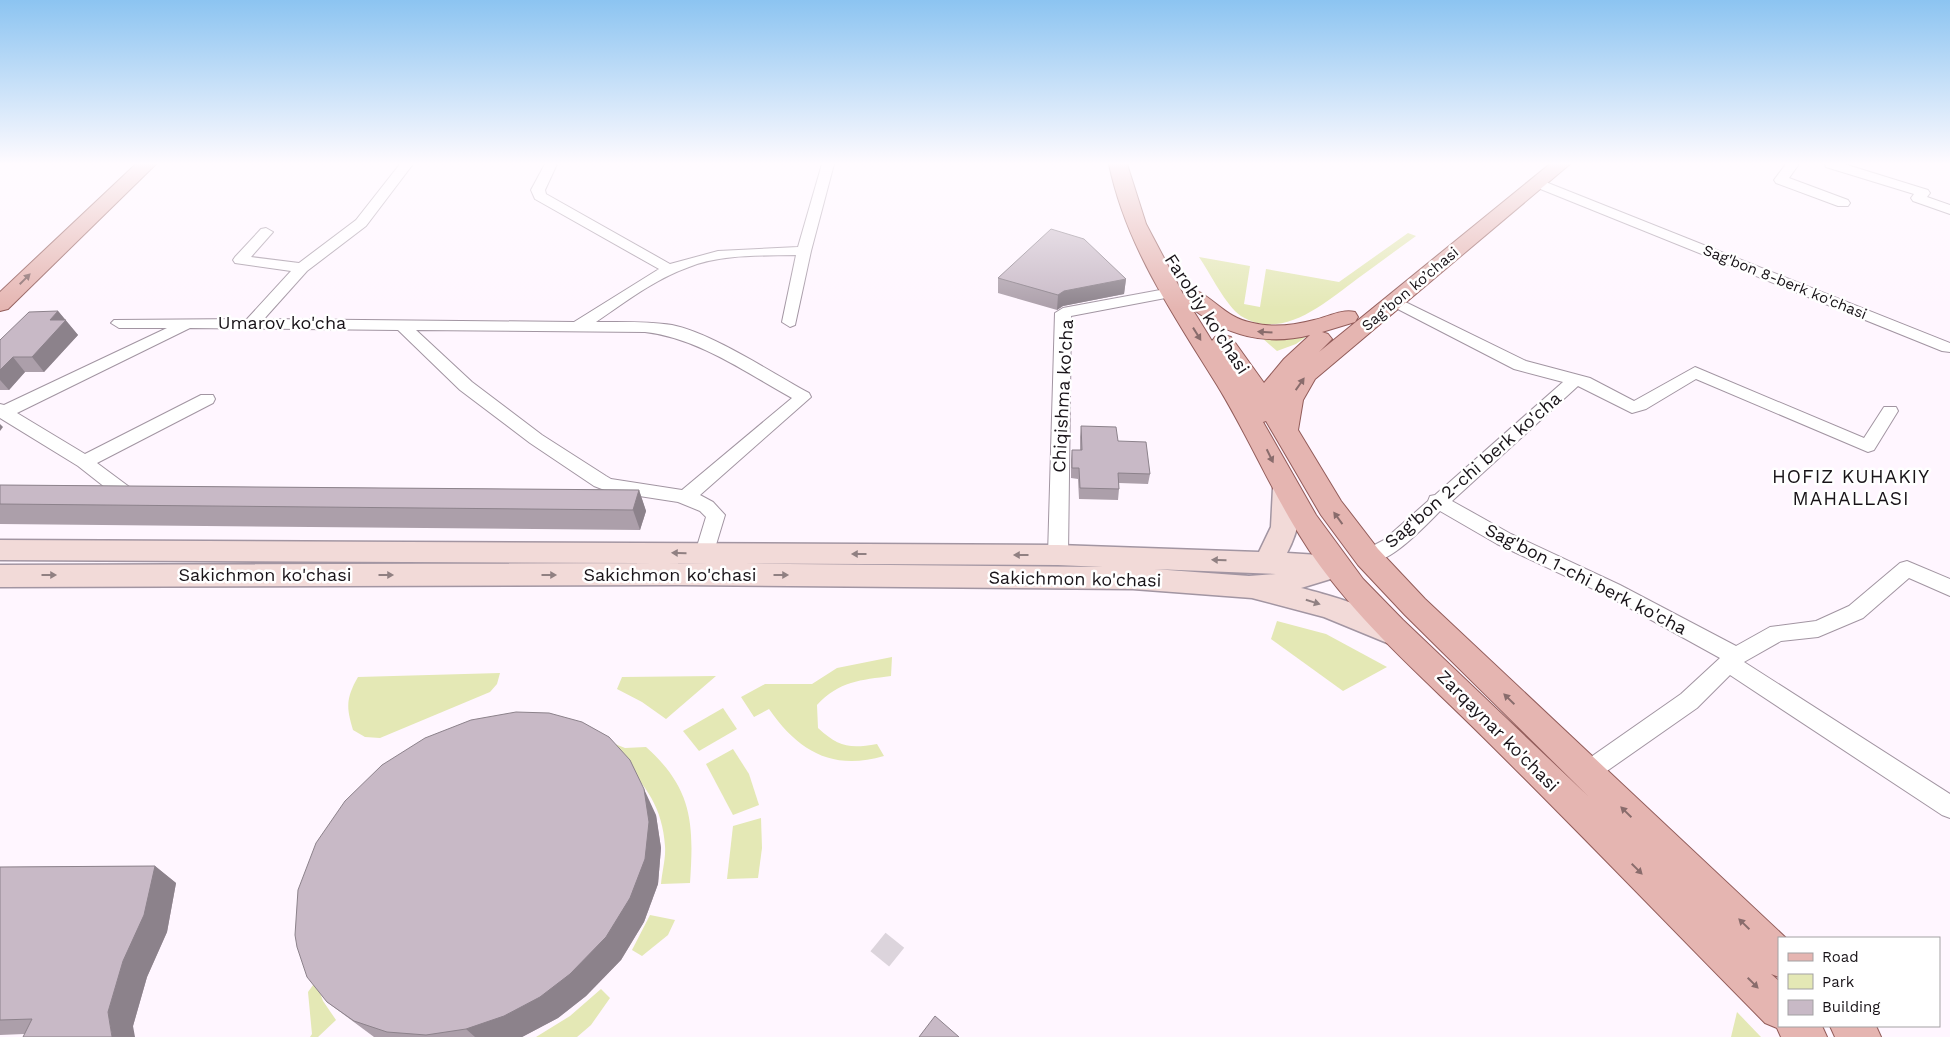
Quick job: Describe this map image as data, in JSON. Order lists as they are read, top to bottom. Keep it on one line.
{"streets":{"main road":["Sag’bon ko’chasi","Farobiy ko'chasi","Sakichmon ko'chasi","Zarqaynar ko'chasi"],"street":["Sag'bon 8-berk ko'chasi","Umarov ko'cha","Chiqishma ko'cha","Sag'bon 2-chi berk ko'cha","Sag'bon 1-chi berk ko'cha"]},"crossings":[["Sag’bon ko’chasi","Farobiy ko'chasi"],["Sag’bon ko’chasi","Zarqaynar ko'chasi"],["Farobiy ko'chasi","Chiqishma ko'cha"],["Farobiy ko'chasi","Zarqaynar ko'chasi"],["Chiqishma ko'cha","Sakichmon ko'chasi"],["Sag'bon 2-chi berk ko'cha","Sakichmon ko'chasi"],["Sag'bon 2-chi berk ko'cha","Sag'bon 1-chi berk ko'cha"],["Sag'bon 2-chi berk ko'cha","Zarqaynar ko'chasi"],["Sakichmon ko'chasi","Zarqaynar ko'chasi"]],"districts":["HOFIZ KUHAKIY MAHALLASI"],"legend":["Road","Park","Building"]}
